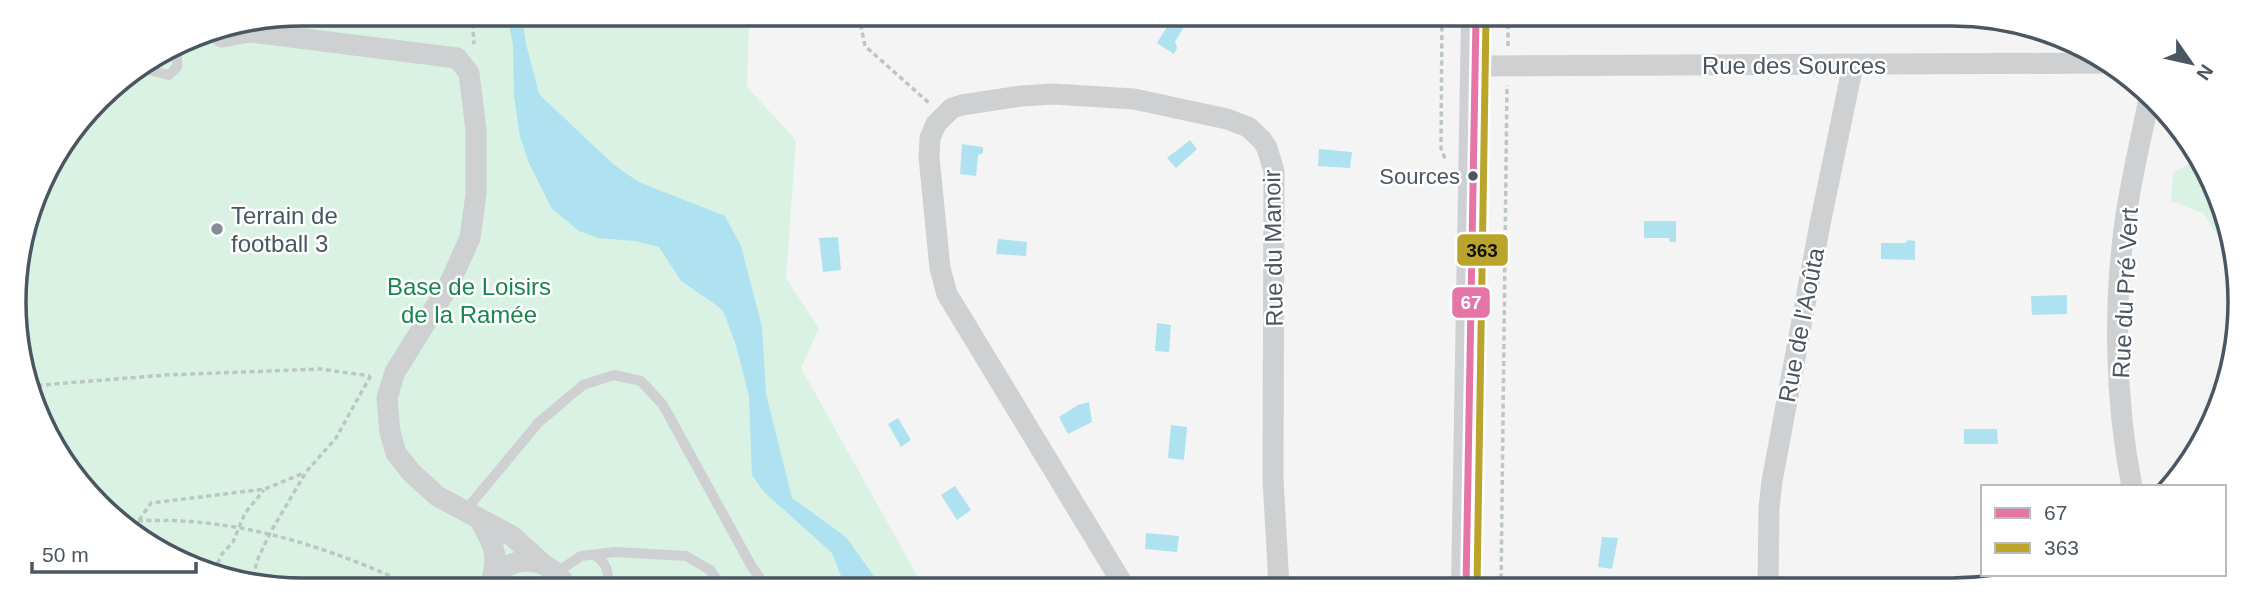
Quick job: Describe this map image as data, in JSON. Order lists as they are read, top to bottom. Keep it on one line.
{"streets":{"street":["Rue des Sources","Rue du Manoir","Rue du Pré Vert","Rue de l'Aoûta"]},"crossings":[["Rue des Sources","Rue de l'Aoûta"]],"parks":["Base de Loisirs de la Ramée"],"places":["Sources","Terrain de football 3"],"lines":["transit line 67","transit line 363"],"legend":["67","363"],"scale_bar":"50 m","north":"bottom right"}
